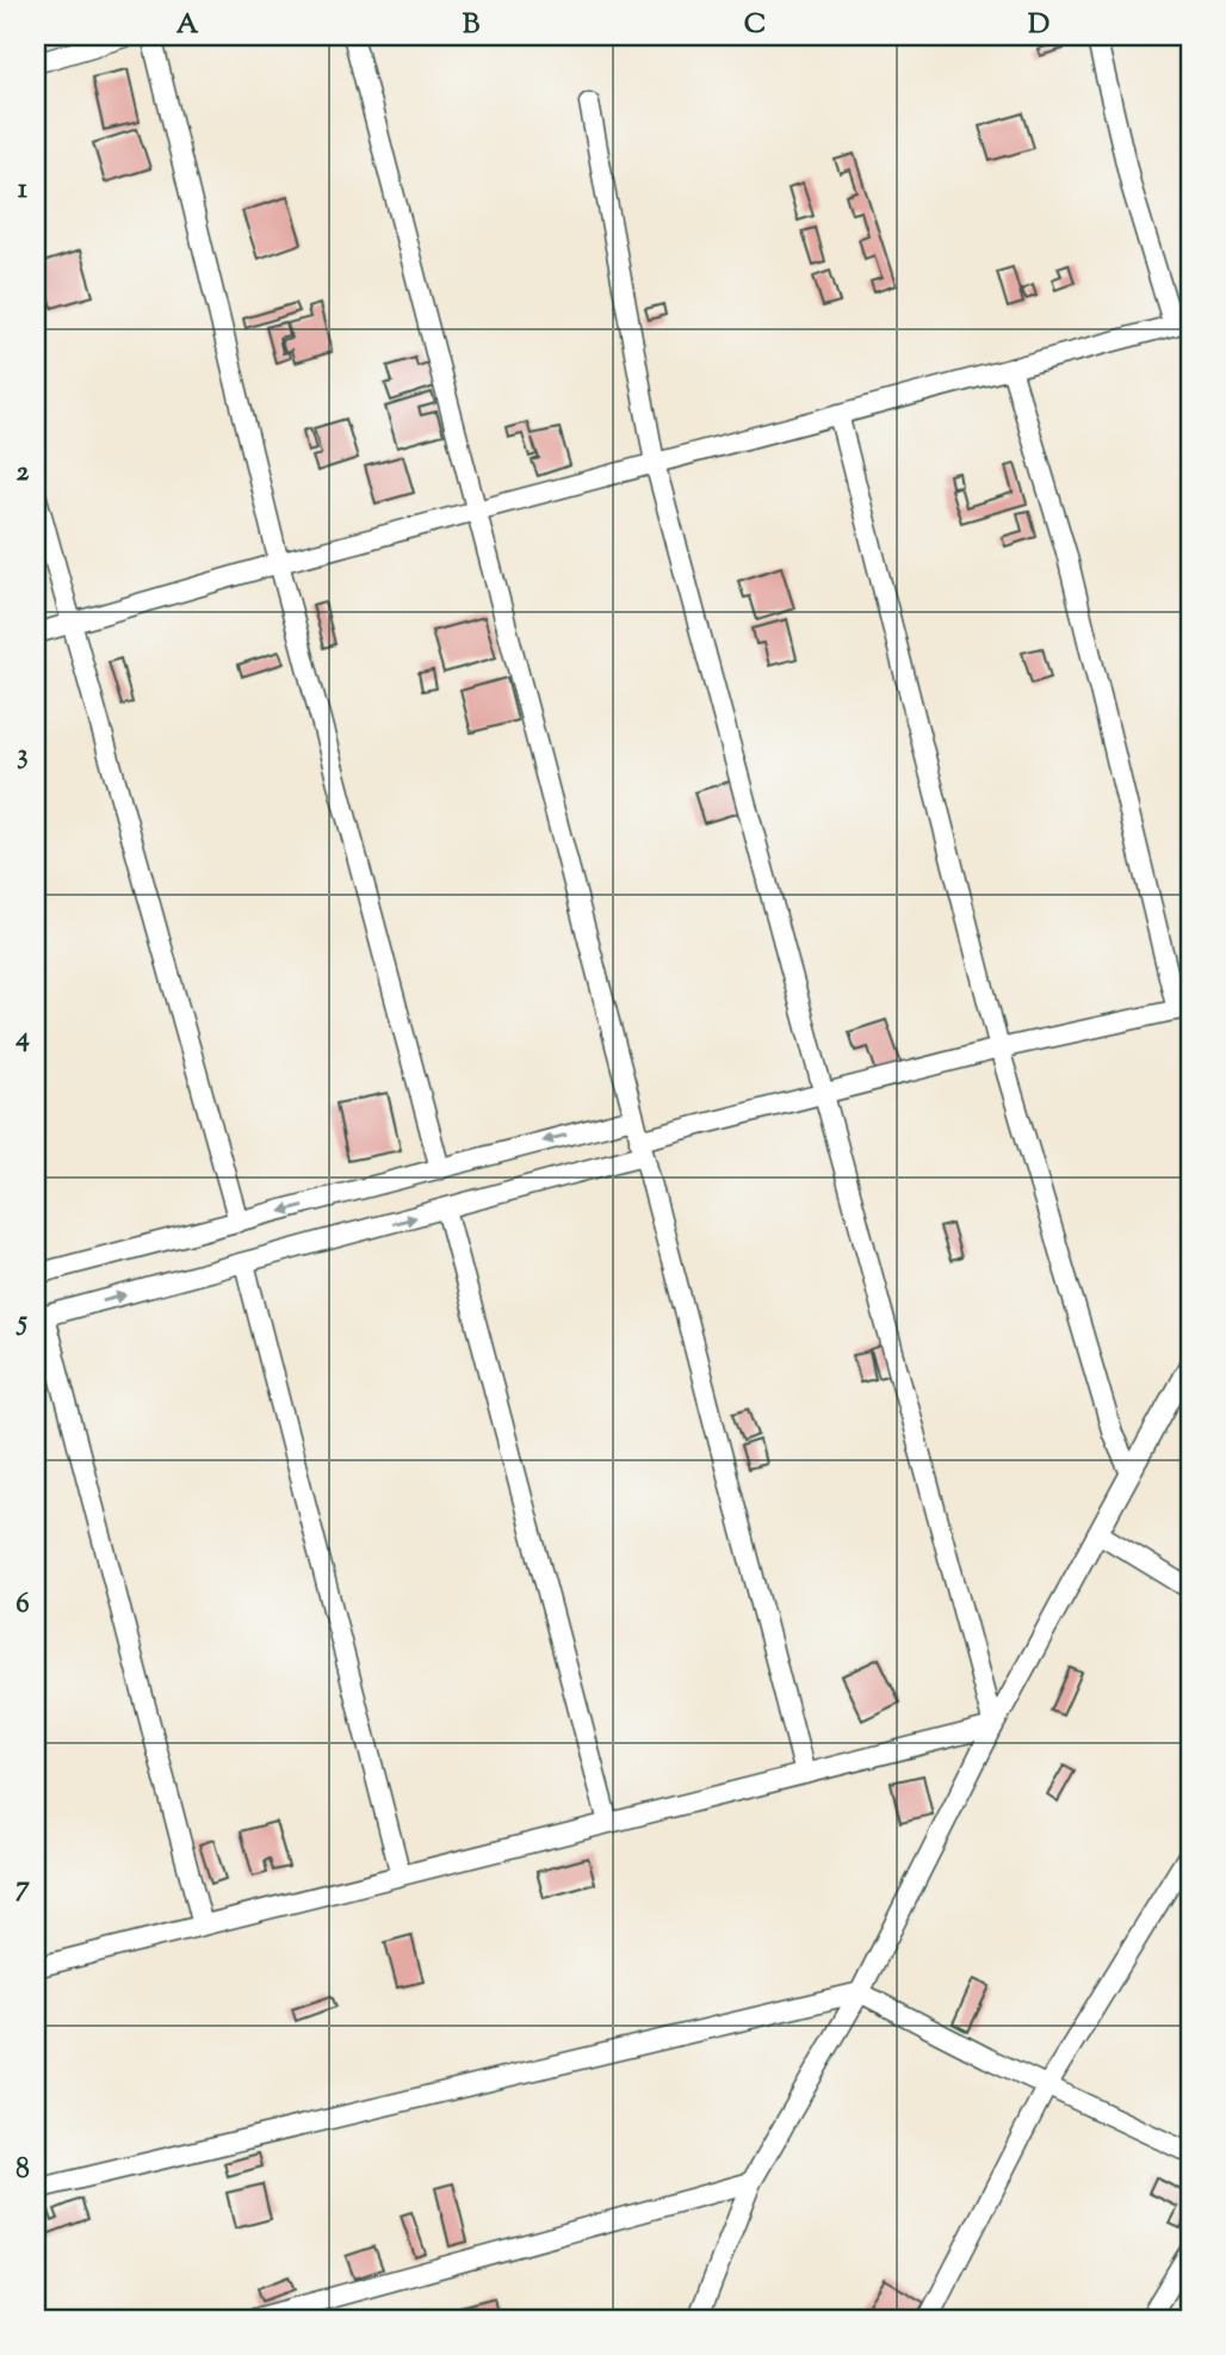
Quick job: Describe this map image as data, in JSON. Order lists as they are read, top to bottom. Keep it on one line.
{"grid":{"columns":["A","B","C","D"],"rows":["1","2","3","4","5","6","7","8"]}}
